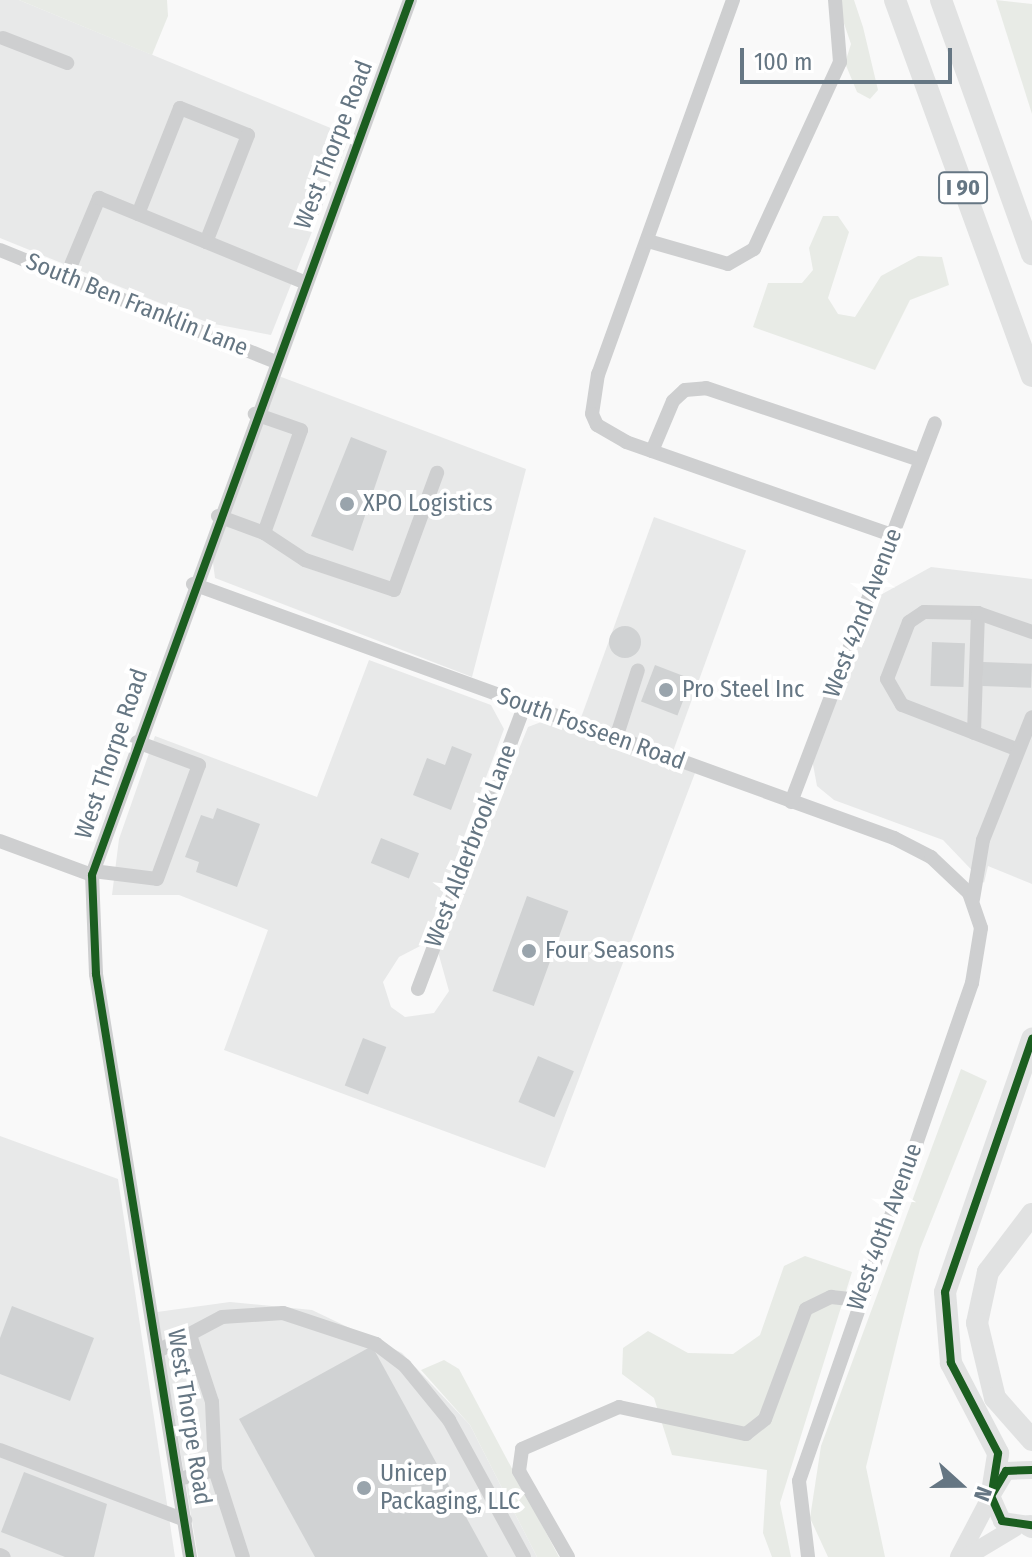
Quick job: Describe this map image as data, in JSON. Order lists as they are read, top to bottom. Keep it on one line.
{"streets":{"highway":["I 90"],"street":["West Thorpe Road","South Ben Franklin Lane","West 42nd Avenue","South Fosseen Road","West Alderbrook Lane","West 40th Avenue"]},"crossings":[["West Thorpe Road","South Ben Franklin Lane"],["West Thorpe Road","South Fosseen Road"],["West 42nd Avenue","South Fosseen Road"],["South Fosseen Road","West Alderbrook Lane"],["South Fosseen Road","West 40th Avenue"]],"places":["XPO Logistics","Pro Steel Inc","Four Seasons","Unicep Packaging, LLC"],"scale_bar":"100 m","north":"right"}
